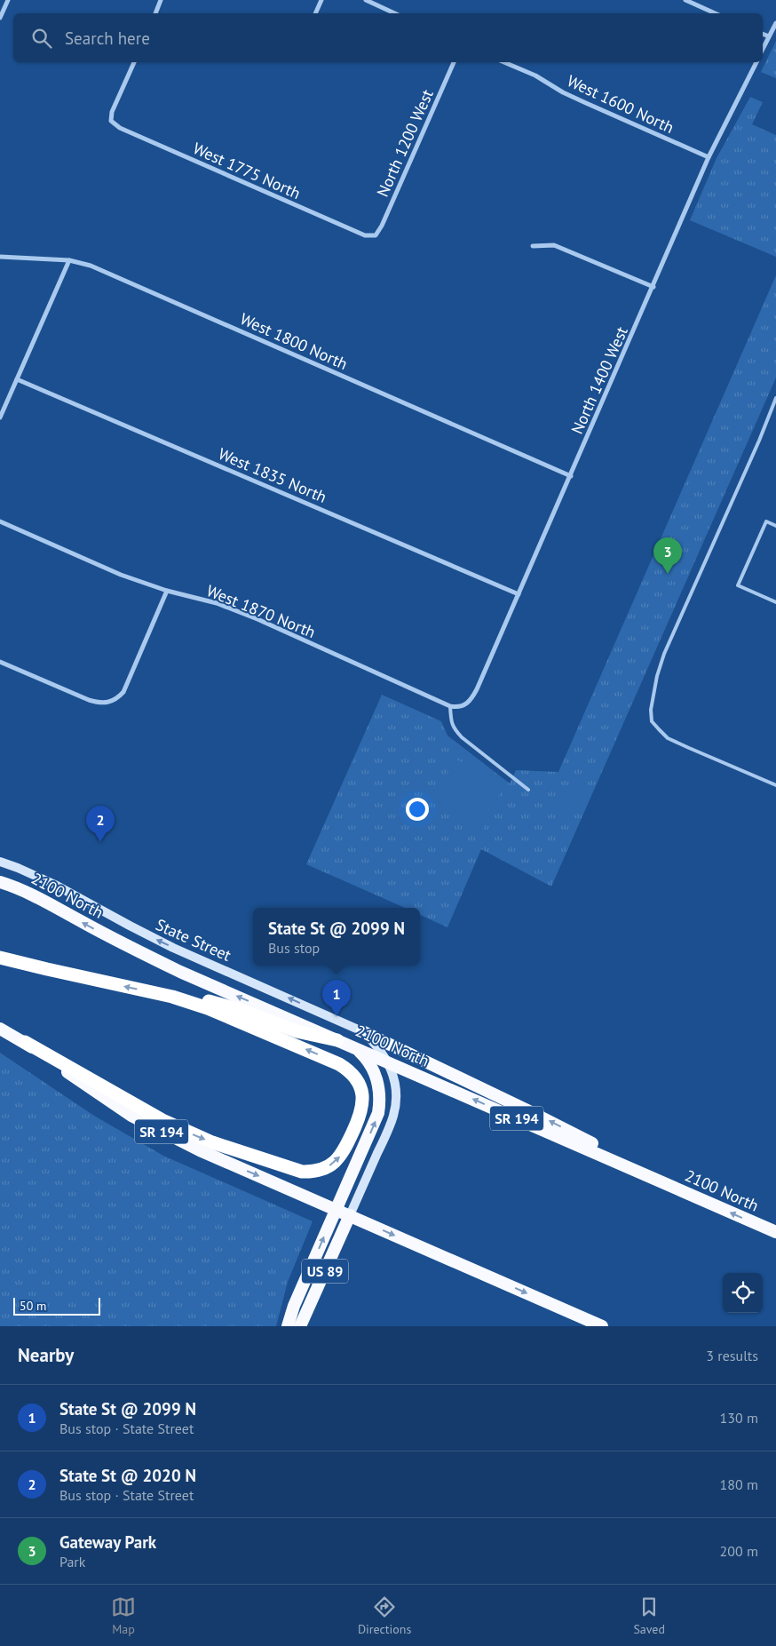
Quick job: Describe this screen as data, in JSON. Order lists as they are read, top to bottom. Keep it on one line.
{"streets":{"highway":["2100 North","SR 194","US 89"],"main road":["State Street"],"street":["West 1600 North","North 1200 West","West 1775 North","West 1800 North","North 1400 West","West 1835 North","West 1870 North"]},"crossings":[["West 1600 North","North 1400 West"],["North 1200 West","West 1775 North"],["West 1800 North","North 1400 West"],["North 1400 West","West 1835 North"],["North 1400 West","West 1870 North"],["2100 North","State Street"],["State Street","SR 194"],["State Street","US 89"],["SR 194","US 89"]],"one_way":["State Street"],"scale_bar":"50 m","page":{"search":"Search here","pins":["3","2","1"],"popup":["State St @ 2099 N","Bus stop"],"scale":"50 m","heading":["Nearby","3 results"],"list":[{"mark":"1","name":"State St @ 2099 N","note":"Bus stop · State Street","value":"130 m"},{"mark":"2","name":"State St @ 2020 N","note":"Bus stop · State Street","value":"180 m"},{"mark":"3","name":"Gateway Park","note":"Park","value":"200 m"}],"nav":["Map","Directions","Saved"]}}
